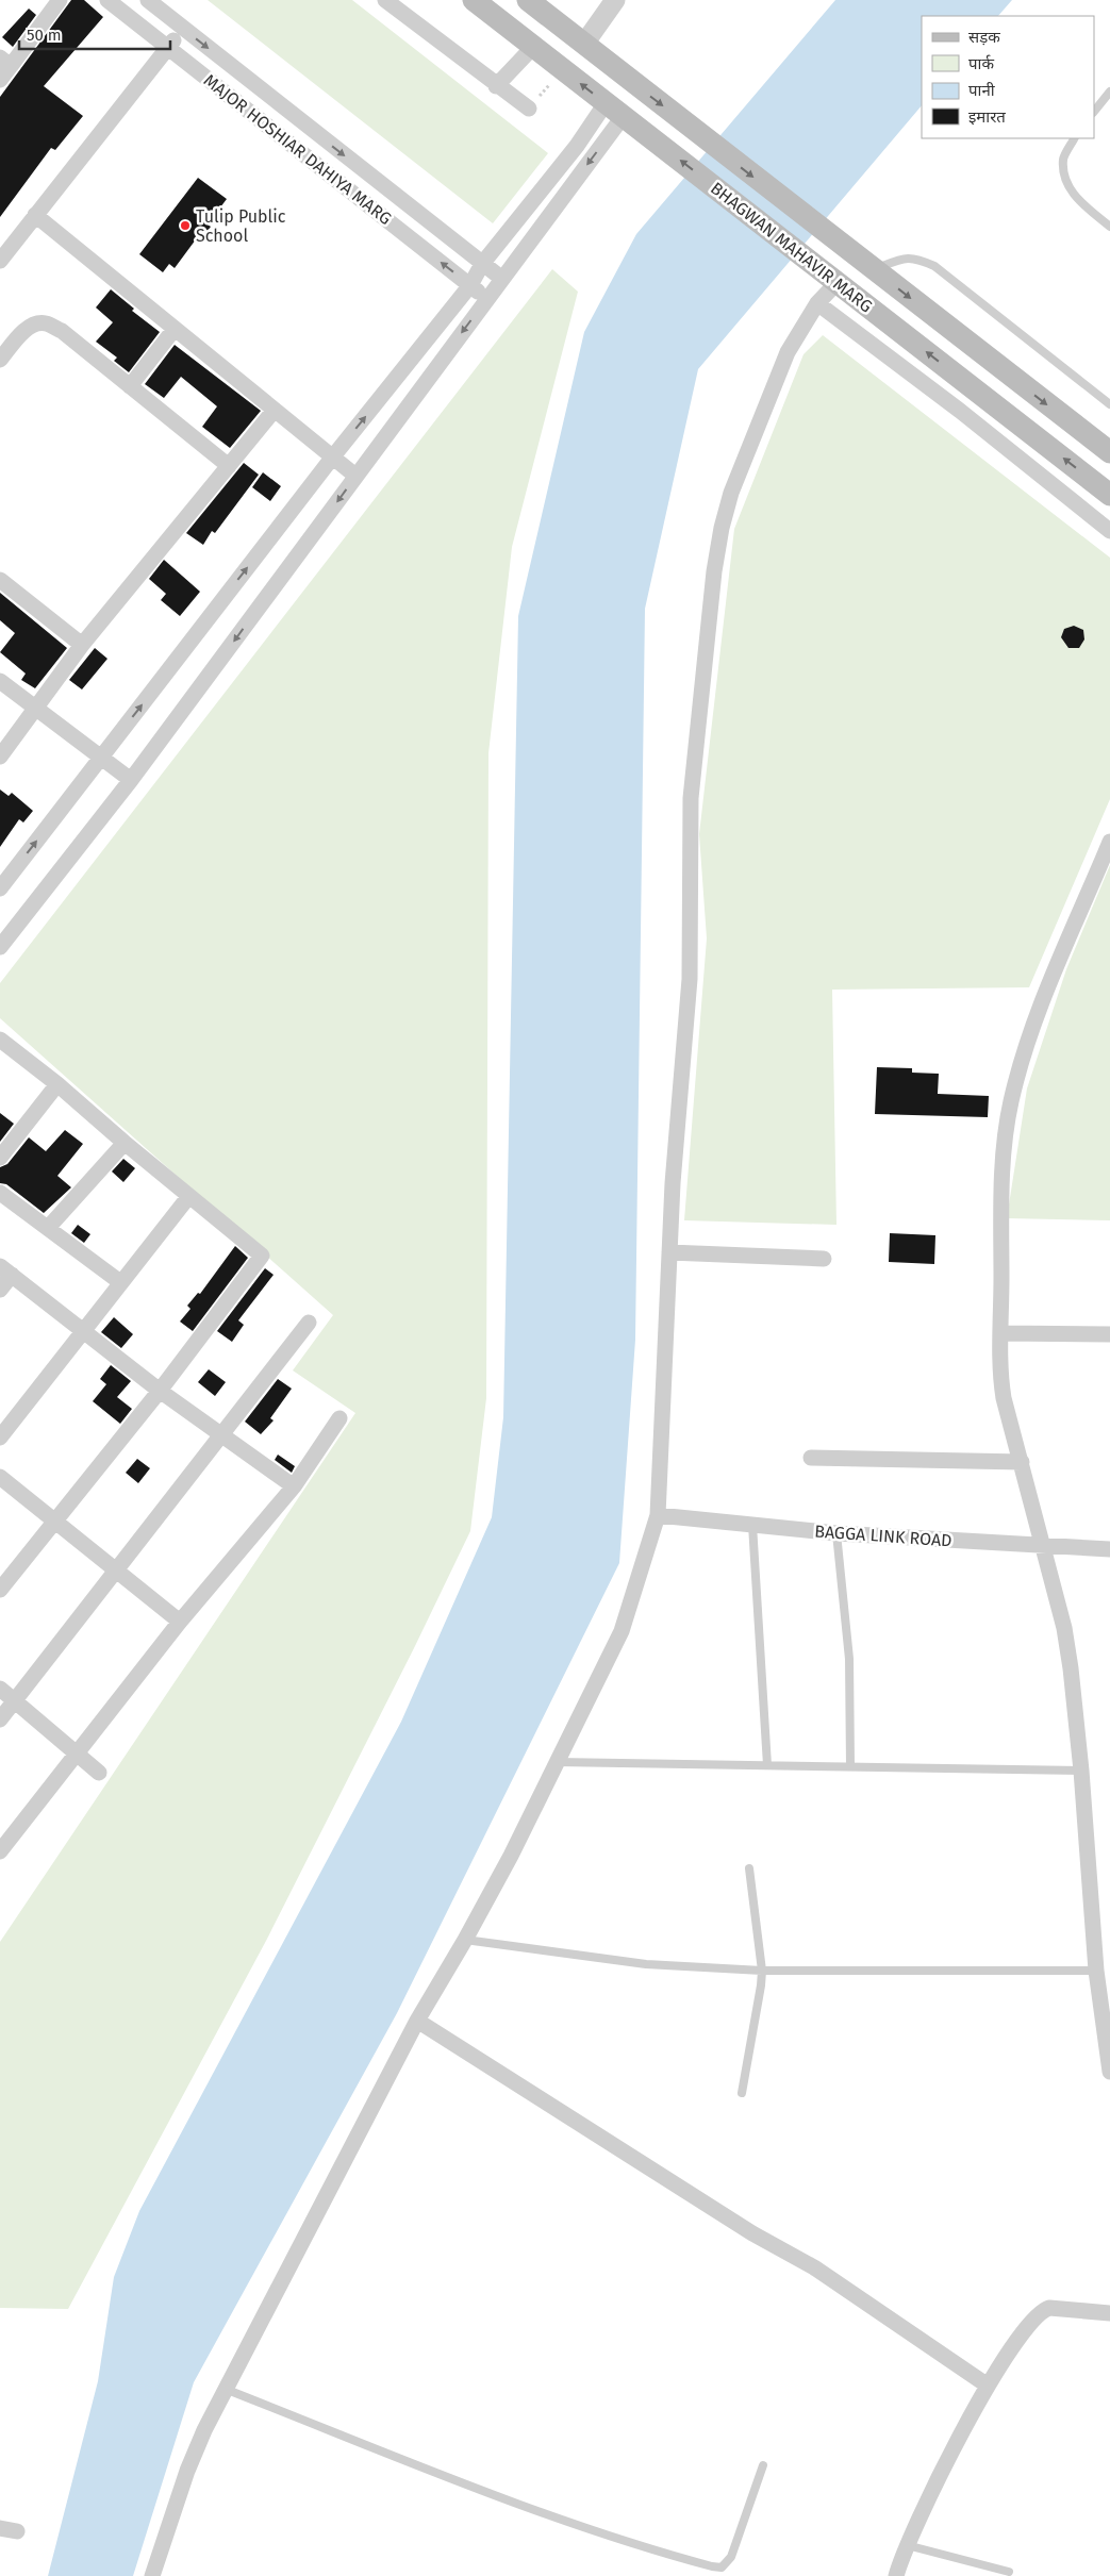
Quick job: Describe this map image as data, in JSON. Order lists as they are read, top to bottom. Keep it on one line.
{"streets":{"main road":["BHAGWAN MAHAVIR MARG"],"street":["MAJOR HOSHIAR DAHIYA MARG","BAGGA LINK ROAD"]},"places":["Tulip Public School"],"legend":["सड़क","पार्क","पानी","इमारत"],"scale_bar":"50 m"}
